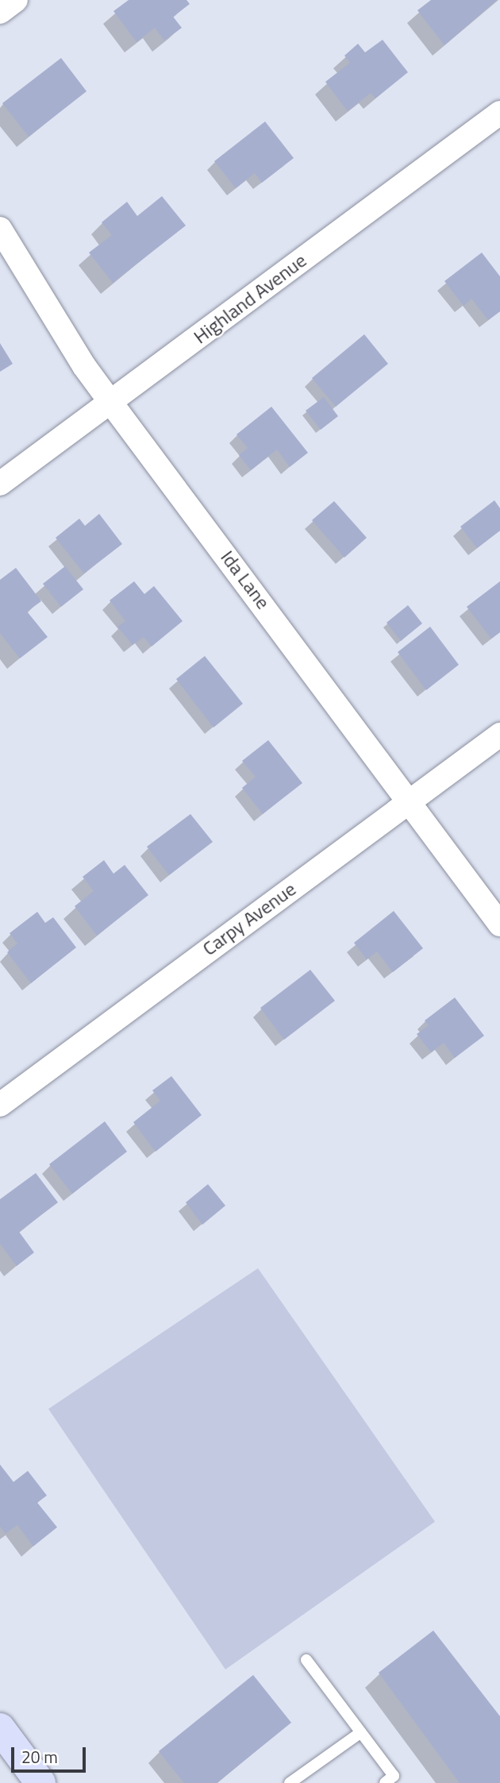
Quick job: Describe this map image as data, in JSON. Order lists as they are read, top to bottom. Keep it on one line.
{"streets":{"street":["Highland Avenue","Ida Lane","Carpy Avenue"]},"crossings":[["Highland Avenue","Ida Lane"],["Ida Lane","Carpy Avenue"]],"scale_bar":"20 m"}
